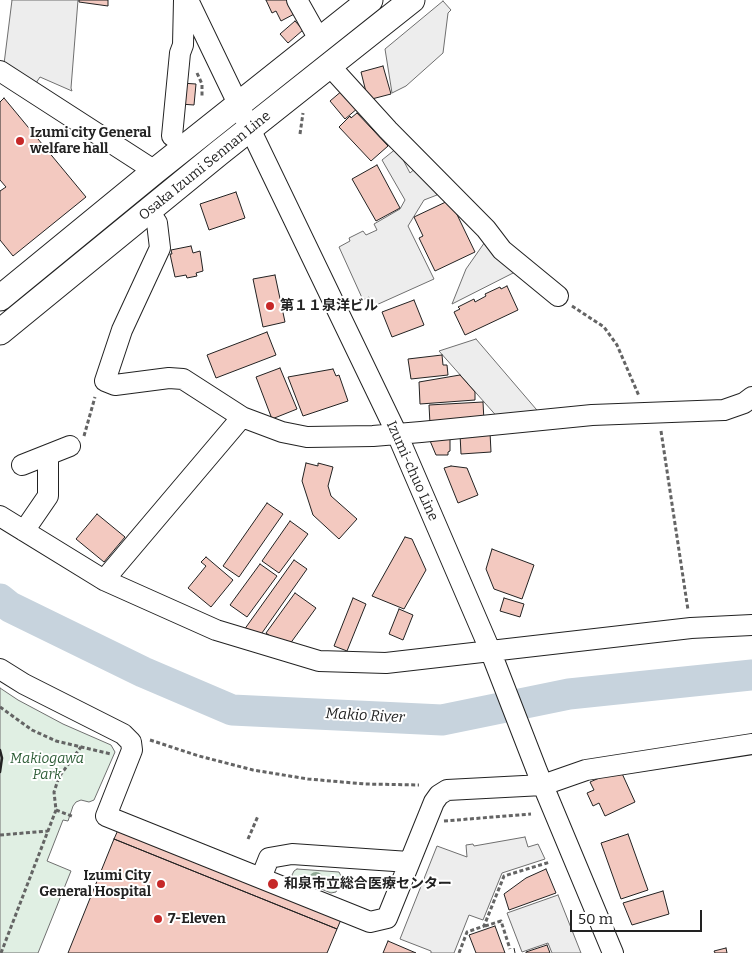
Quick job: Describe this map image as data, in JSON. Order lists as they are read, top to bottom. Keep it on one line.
{"streets":{"main road":["Osaka Izumi Sennan Line"],"street":["Izumi-chuo Line"]},"crossings":[["Osaka Izumi Sennan Line","Izumi-chuo Line"]],"water":["Makio River"],"parks":["Makiogawa Park"],"places":["Izumi city General welfare hall","第１１泉洋ビル","Izumi City General Hospital","和泉市立総合医療センター","7-Eleven"],"scale_bar":"50 m"}
